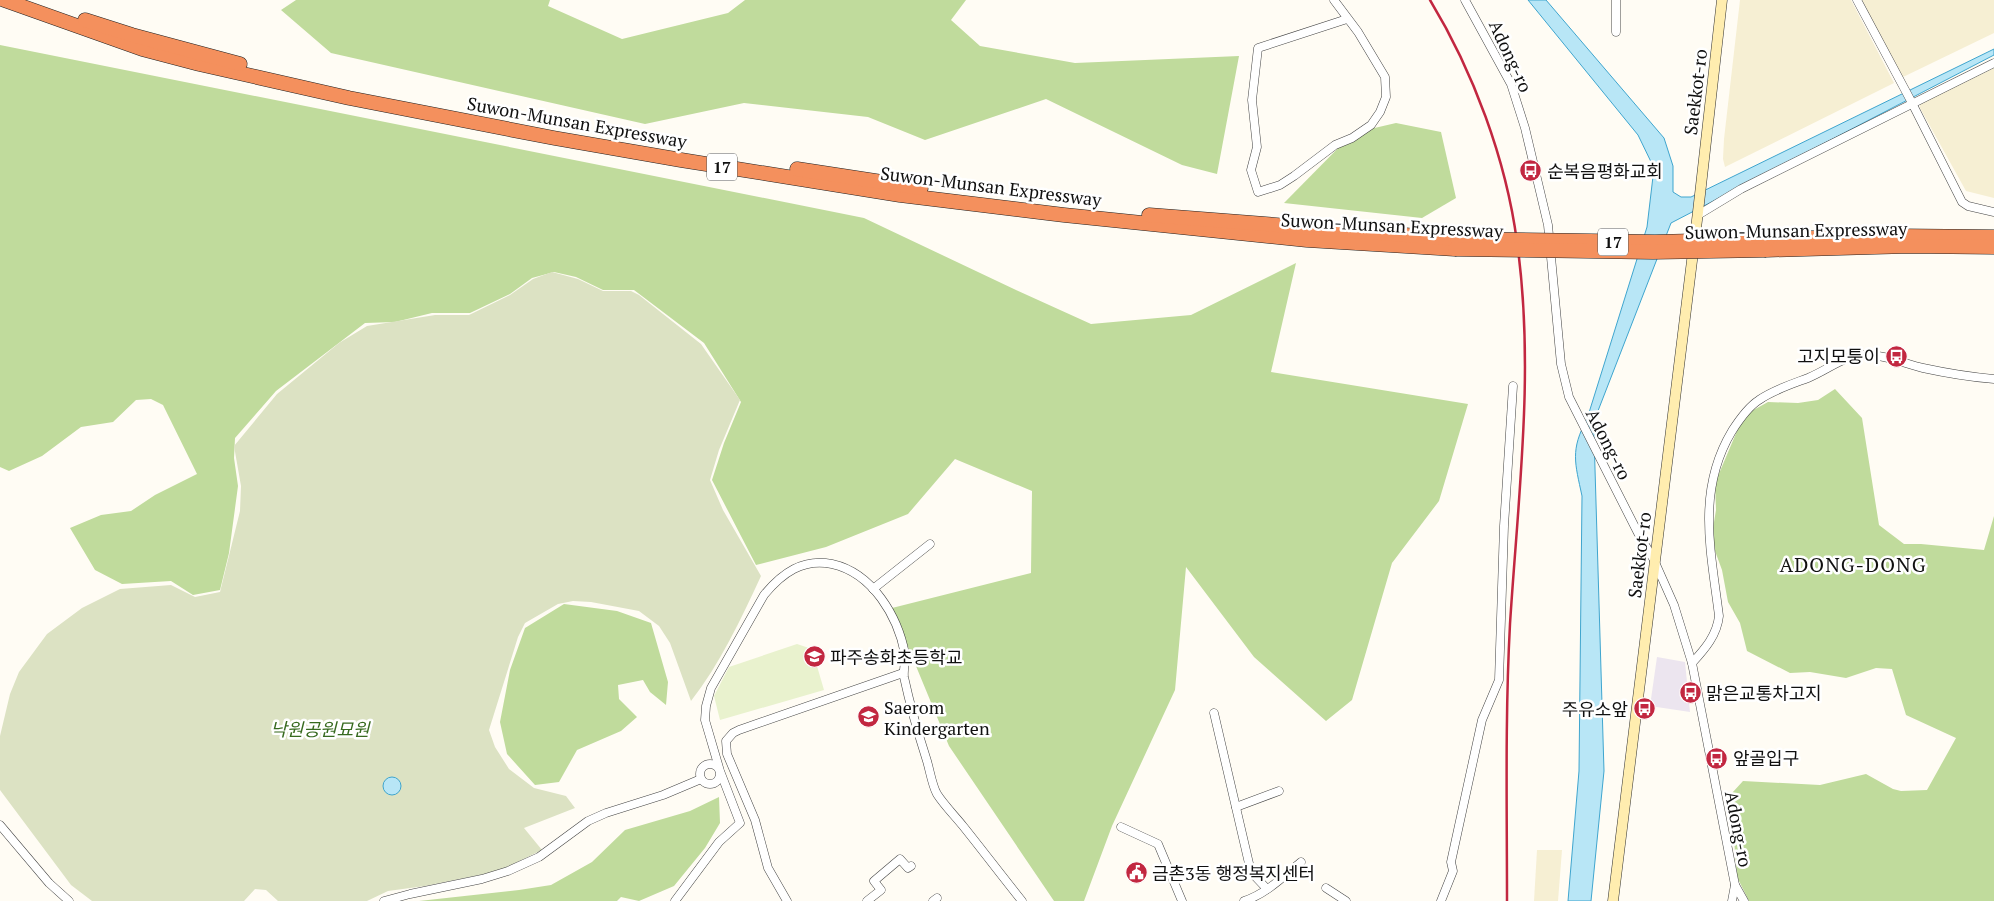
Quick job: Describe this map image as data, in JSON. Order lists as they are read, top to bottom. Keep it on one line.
{"streets":{"highway":["Suwon-Munsan Expressway","17"],"street":["Adong-ro","Saekkot-ro"]},"crossings":[["Adong-ro","Saekkot-ro"]],"districts":["ADONG-DONG"],"parks":["낙원공원묘원"],"places":{"bus stop":["순복음평화교회","고지모퉁이","맑은교통차고지","주유소앞","앞골입구"],"school or university":["파주송화초등학교","Saerom Kindergarten"],"public building":["금촌3동 행정복지센터"]}}
